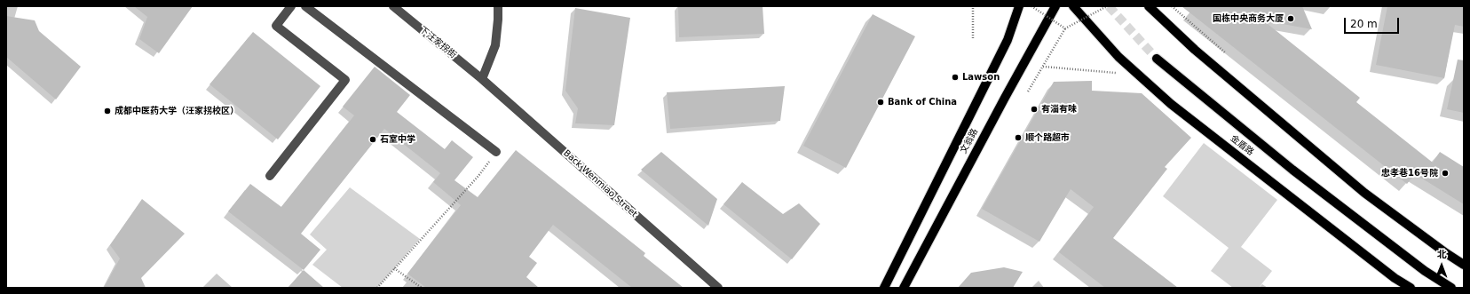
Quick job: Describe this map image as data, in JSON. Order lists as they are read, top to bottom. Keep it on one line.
{"streets":{"main road":["文翁路","金盾路"],"street":["下汪家拐街","Back Wenmiao Street"]},"crossings":[["下汪家拐街","Back Wenmiao Street"]],"places":["国栋中央商务大厦","Lawson","Bank of China","有淄有味","成都中医药大学（汪家拐校区）","顺个路超市","石室中学","忠孝巷16号院"],"scale_bar":"20 m","north":"top"}
